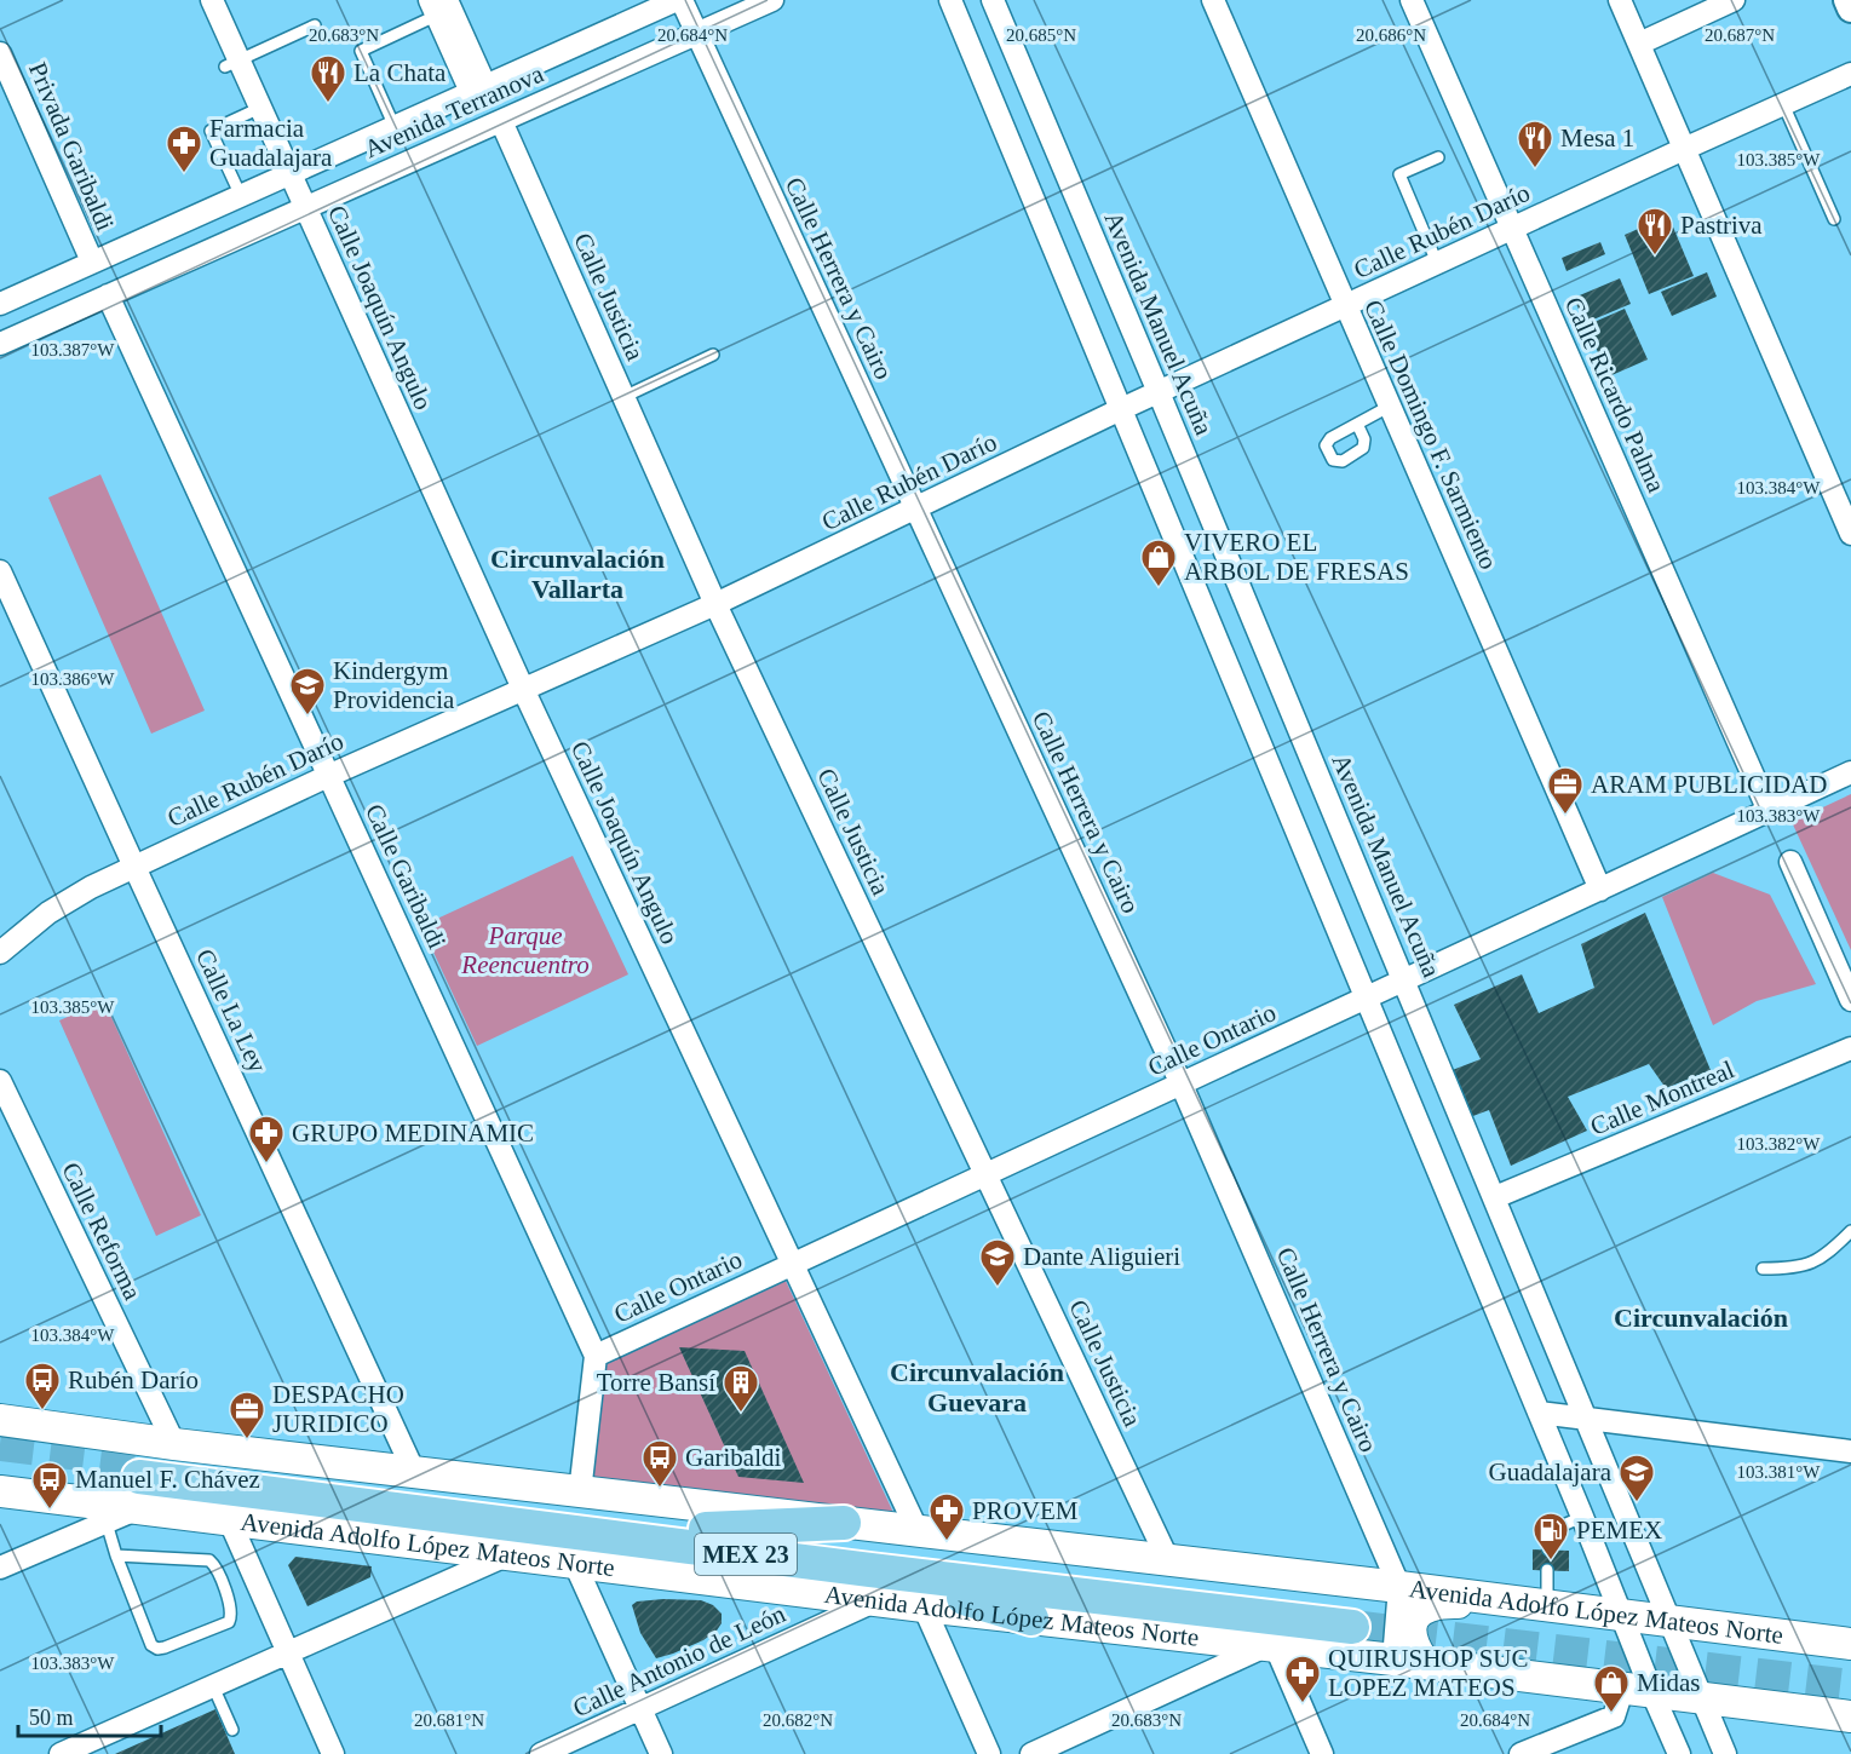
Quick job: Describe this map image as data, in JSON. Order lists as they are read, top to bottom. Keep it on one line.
{"streets":{"main road":["Avenida Adolfo López Mateos Norte","MEX 23"],"street":["Avenida Terranova","Privada Garibaldi","Calle Rubén Darío","Calle Herrera y Cairo","Calle Justicia","Calle Joaquín Angulo","Avenida Manuel Acuña","Calle Ricardo Palma","Calle Domingo F. Sarmiento","Calle Garibaldi","Calle La Ley","Calle Ontario","Calle Montreal","Calle Reforma","Calle Antonio de León"]},"crossings":[["Avenida Terranova","Privada Garibaldi"],["Avenida Terranova","Calle Herrera y Cairo"],["Avenida Terranova","Calle Justicia"],["Avenida Terranova","Calle Joaquín Angulo"],["Avenida Terranova","Calle Garibaldi"],["Calle Rubén Darío","Calle Herrera y Cairo"],["Calle Rubén Darío","Calle Justicia"],["Calle Rubén Darío","Calle Joaquín Angulo"],["Calle Rubén Darío","Avenida Manuel Acuña"],["Calle Rubén Darío","Calle Ricardo Palma"],["Calle Rubén Darío","Calle Domingo F. Sarmiento"],["Calle Rubén Darío","Calle Garibaldi"],["Calle Rubén Darío","Calle La Ley"],["Calle Herrera y Cairo","Calle Ontario"],["Calle Herrera y Cairo","Avenida Adolfo López Mateos Norte"],["Calle Justicia","Calle Ontario"],["Calle Justicia","Avenida Adolfo López Mateos Norte"],["Calle Joaquín Angulo","Calle Ontario"],["Calle Joaquín Angulo","Avenida Adolfo López Mateos Norte"],["Avenida Manuel Acuña","Calle Ontario"],["Avenida Manuel Acuña","Calle Montreal"],["Avenida Manuel Acuña","Avenida Adolfo López Mateos Norte"],["Calle Ricardo Palma","Calle Ontario"],["Calle Domingo F. Sarmiento","Calle Ontario"],["Calle Garibaldi","Calle Ontario"],["Calle La Ley","Avenida Adolfo López Mateos Norte"],["Calle Reforma","Avenida Adolfo López Mateos Norte"],["Avenida Adolfo López Mateos Norte","Calle Antonio de León"]],"districts":["Circunvalación Vallarta","Circunvalación","Circunvalación Guevara"],"parks":["Parque Reencuentro"],"places":{"restaurant":["La Chata","Mesa 1","Pastriva"],"pharmacy":["Farmacia Guadalajara","GRUPO MEDINAMIC","PROVEM","QUIRUSHOP SUC LOPEZ MATEOS"],"shop":["VIVERO EL ARBOL DE FRESAS","Midas"],"school or university":["Kindergym Providencia","Dante Aliguieri","Guadalajara"],"office":["ARAM PUBLICIDAD","DESPACHO JURIDICO"],"bus stop":["Rubén Darío","Garibaldi","Manuel F. Chávez"],"building":["Torre Bansí"],"fuel station":["PEMEX"]},"scale_bar":"50 m","coordinates":["20.683°N","20.684°N","20.685°N","20.686°N","20.687°N","103.385°W","103.387°W","103.384°W","103.386°W","103.383°W","103.382°W","103.381°W","20.681°N","20.682°N"]}
